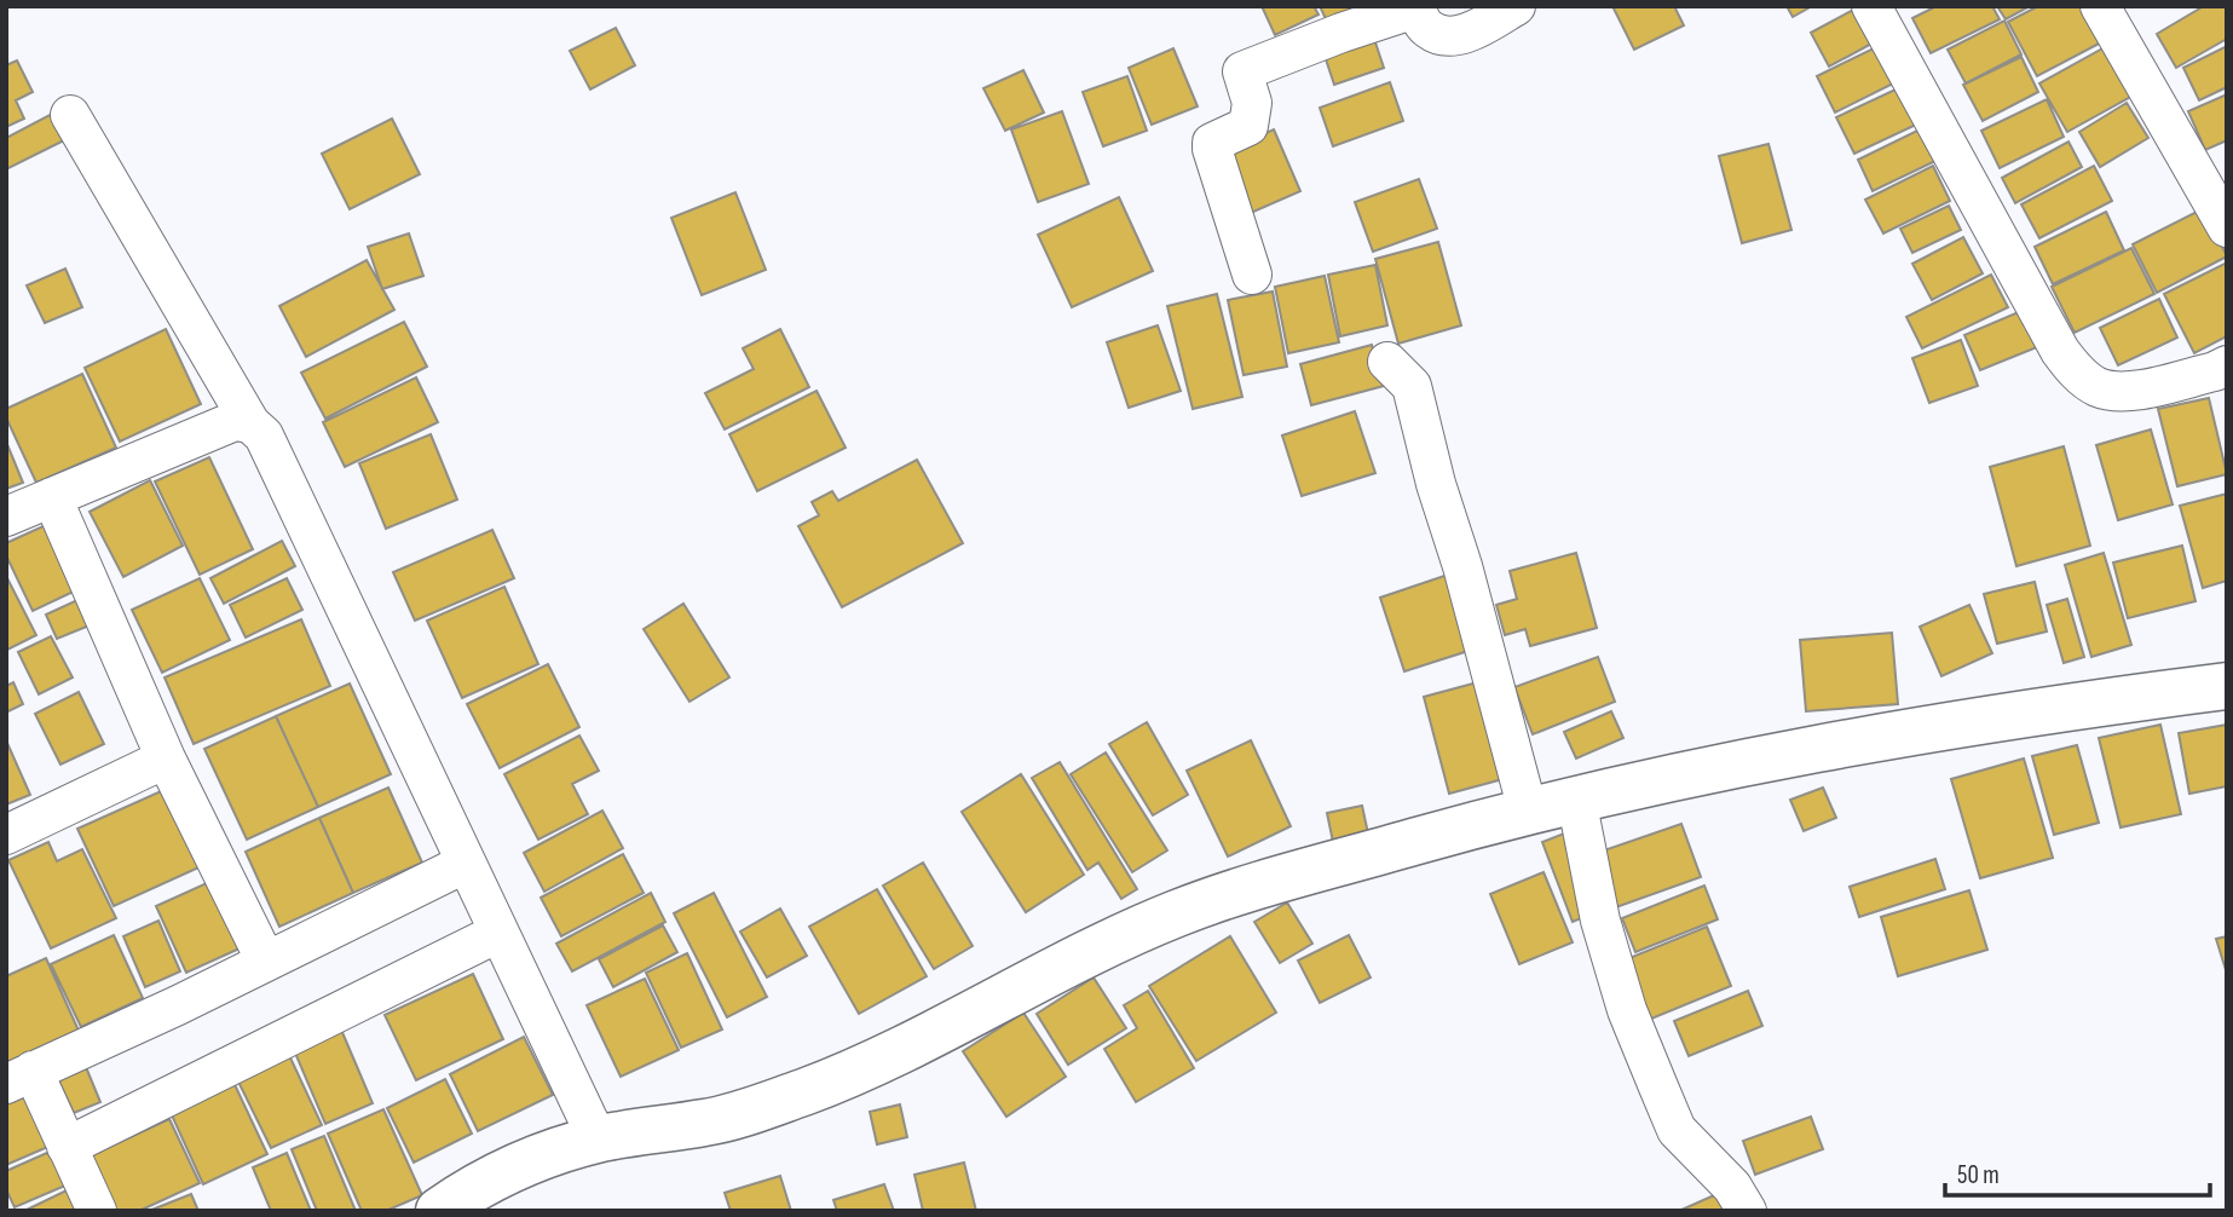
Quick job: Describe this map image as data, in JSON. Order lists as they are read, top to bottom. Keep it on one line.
{"scale_bar":"50 m"}
